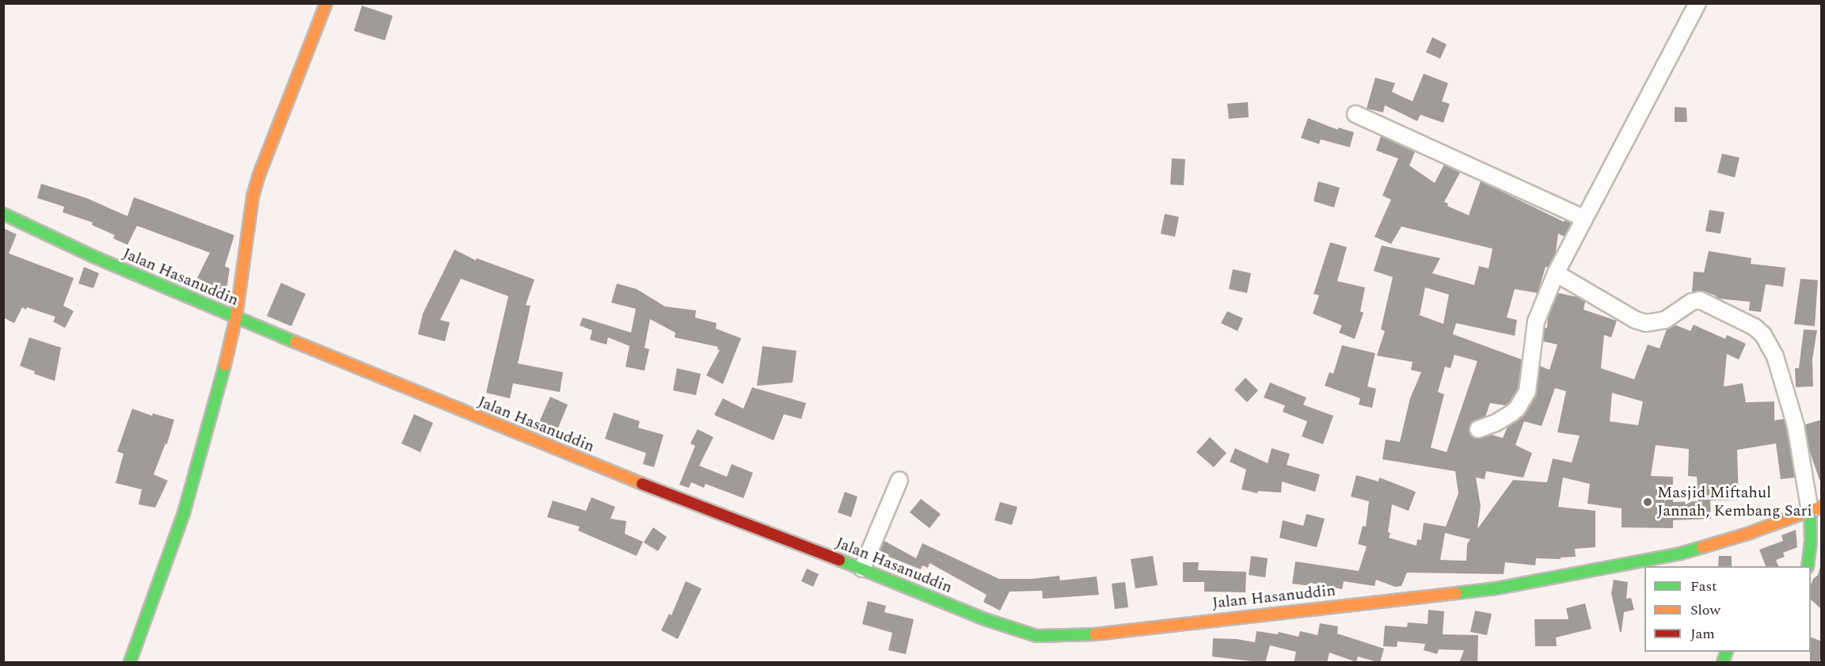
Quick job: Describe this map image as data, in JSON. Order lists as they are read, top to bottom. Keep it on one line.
{"streets":{"street":["Jalan Hasanuddin"]},"places":["Masjid Miftahul Jannah, Kembang Sari"],"legend":["Fast","Slow","Jam"]}
